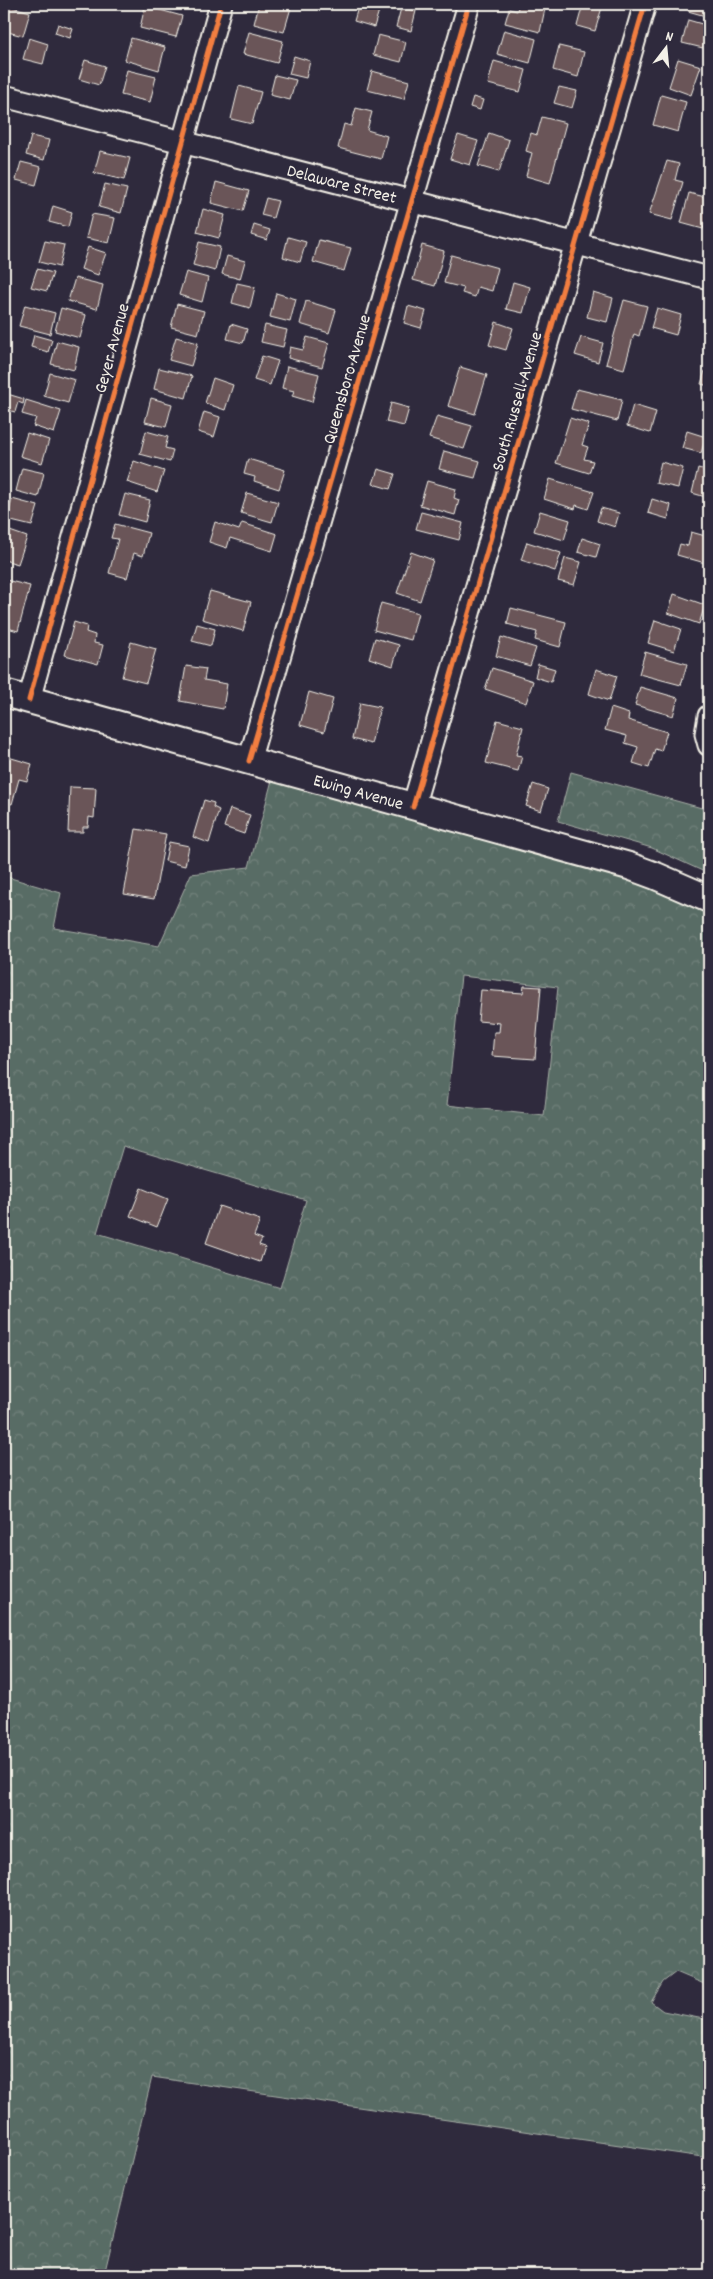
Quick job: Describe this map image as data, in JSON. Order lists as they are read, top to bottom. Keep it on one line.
{"streets":{"street":["Delaware Street","Geyer Avenue","Queensboro Avenue","South Russell Avenue","Ewing Avenue"]},"crossings":[["Delaware Street","Geyer Avenue"],["Delaware Street","Queensboro Avenue"],["Delaware Street","South Russell Avenue"],["Geyer Avenue","Ewing Avenue"],["Queensboro Avenue","Ewing Avenue"],["South Russell Avenue","Ewing Avenue"]],"north":"top"}
